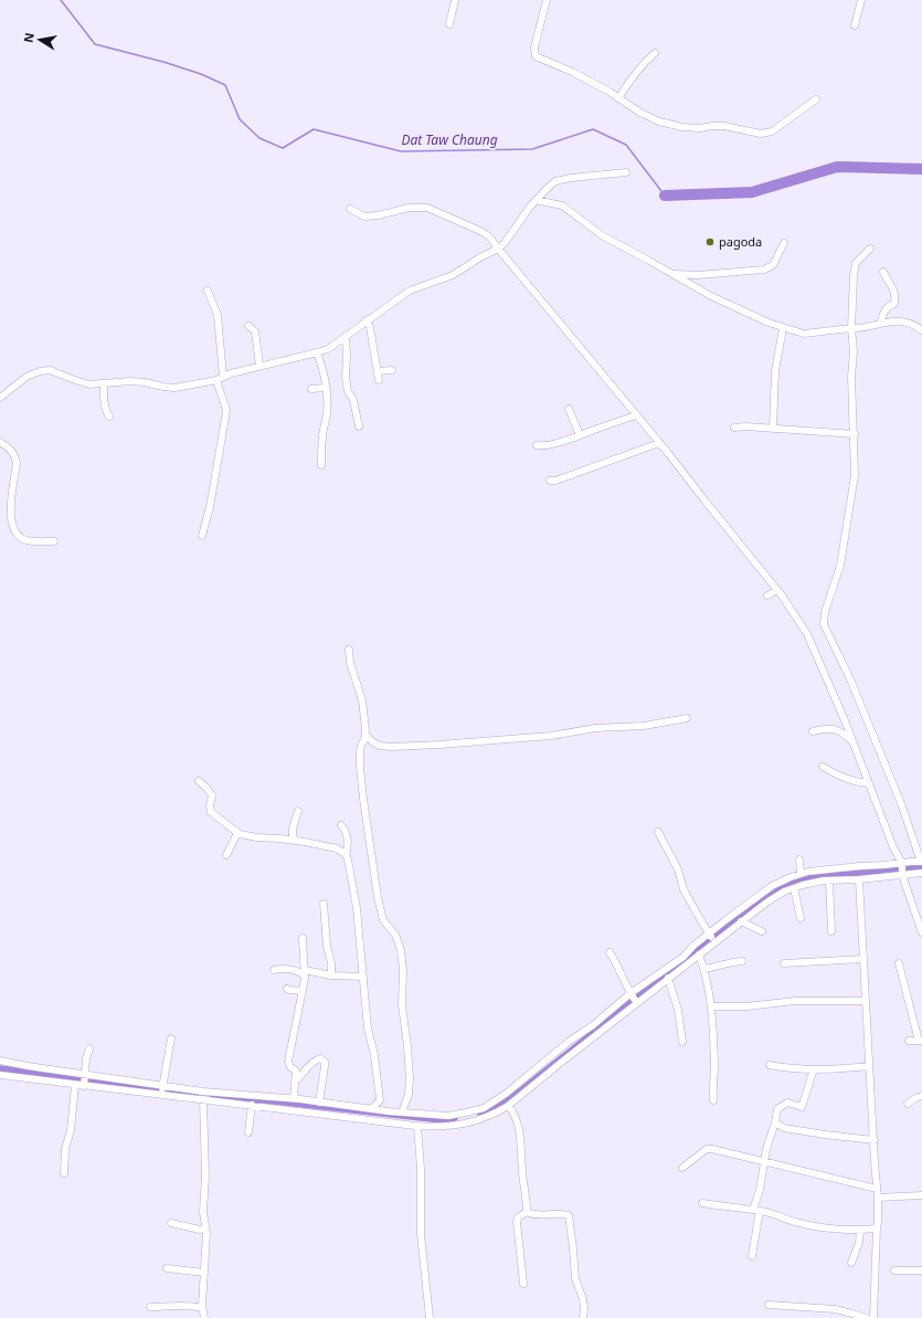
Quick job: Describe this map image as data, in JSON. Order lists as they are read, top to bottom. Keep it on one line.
{"water":["Dat Taw Chaung"],"places":["pagoda"],"north":"left"}
